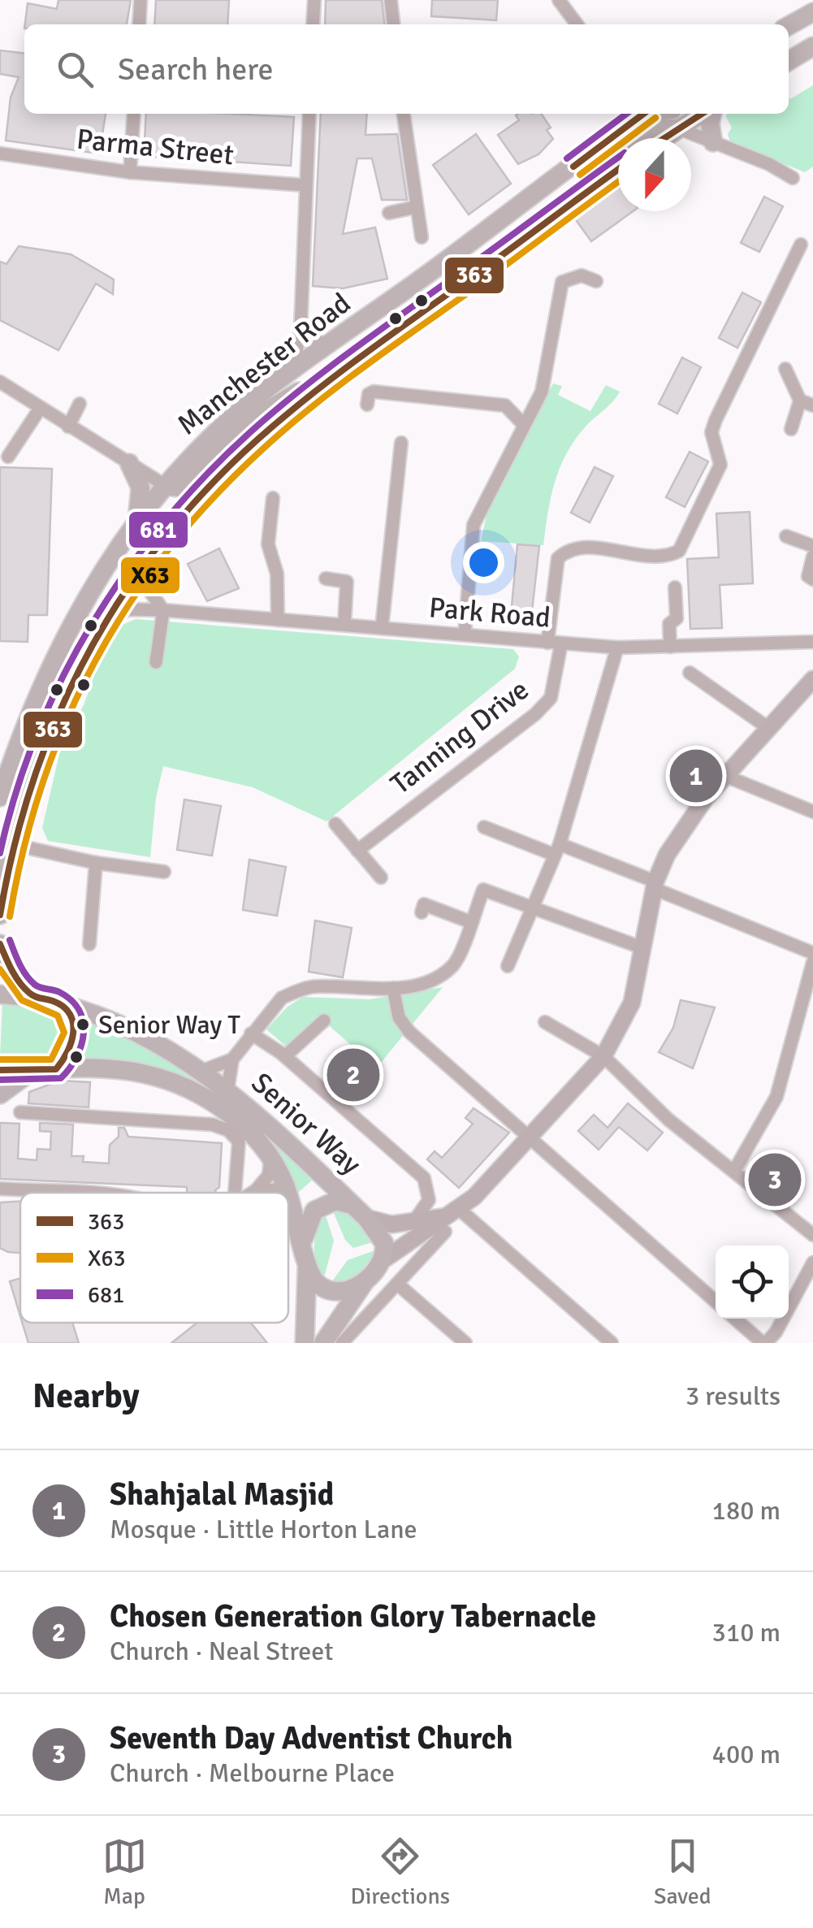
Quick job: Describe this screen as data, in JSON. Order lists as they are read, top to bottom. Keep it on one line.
{"streets":{"main road":["Manchester Road","Senior Way"],"street":["Parma Street","Park Road","Tanning Drive"]},"crossings":[["Manchester Road","Park Road"],["Park Road","Tanning Drive"]],"places":["Senior Way T"],"lines":["transit line 363","transit line 681","transit line X63"],"legend":["363","X63","681"],"north":"bottom","page":{"search":"Search here","pins":["1","2","3"],"heading":["Nearby","3 results"],"list":[{"mark":"1","name":"Shahjalal Masjid","note":"Mosque · Little Horton Lane","value":"180 m"},{"mark":"2","name":"Chosen Generation Glory Tabernacle","note":"Church · Neal Street","value":"310 m"},{"mark":"3","name":"Seventh Day Adventist Church","note":"Church · Melbourne Place","value":"400 m"}],"nav":["Map","Directions","Saved"]}}
